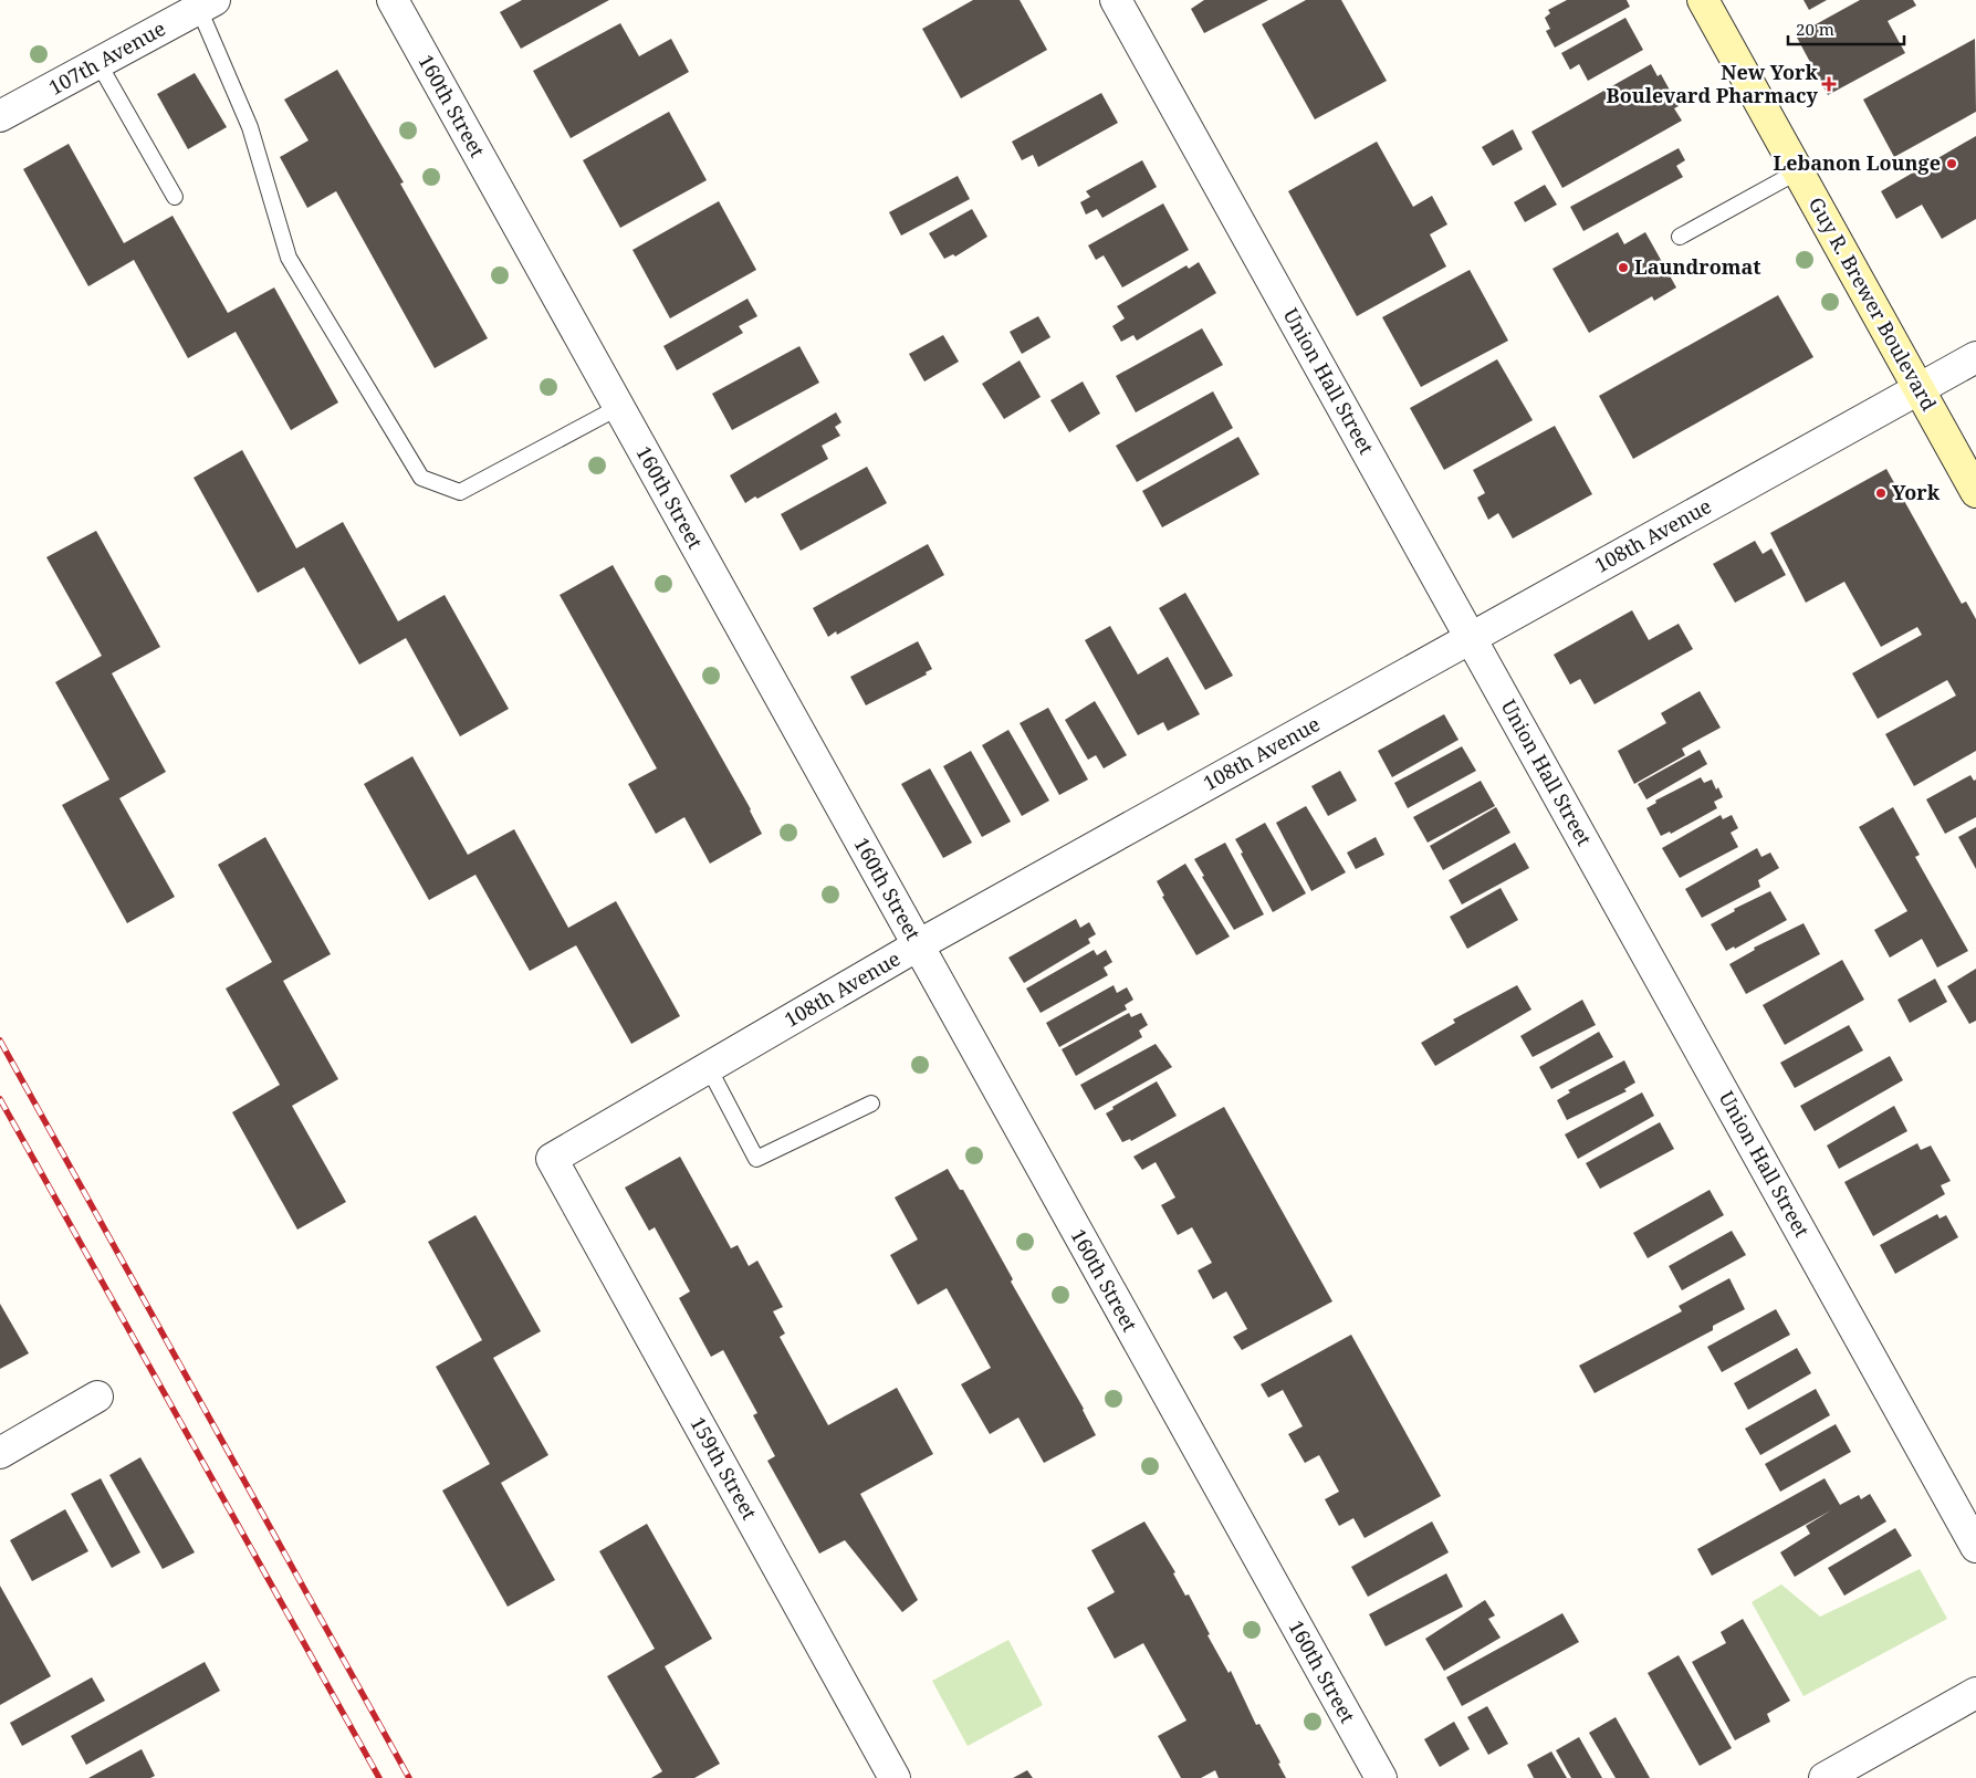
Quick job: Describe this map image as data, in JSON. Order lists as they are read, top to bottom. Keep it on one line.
{"streets":{"main road":["Guy R. Brewer Boulevard"],"street":["107th Avenue","160th Street","Union Hall Street","108th Avenue","159th Street"]},"crossings":[["160th Street","108th Avenue"],["Guy R. Brewer Boulevard","108th Avenue"],["Union Hall Street","108th Avenue"],["108th Avenue","159th Street"]],"places":{"health":["New York Boulevard Pharmacy"],"other":["Lebanon Lounge","Laundromat","York"]},"scale_bar":"20 m"}
